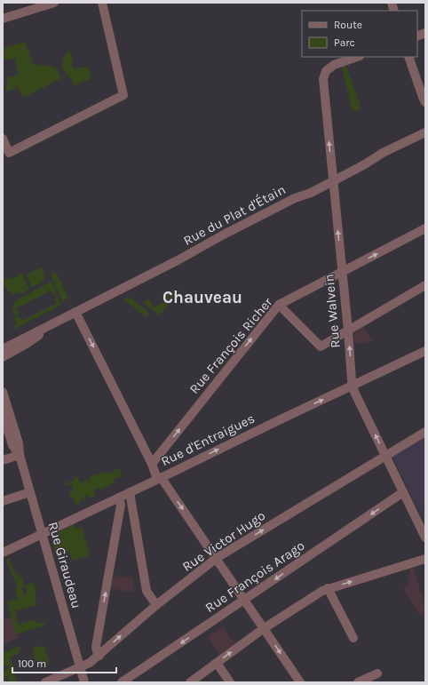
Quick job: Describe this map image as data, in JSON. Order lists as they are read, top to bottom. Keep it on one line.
{"streets":{"street":["Rue du Plat d'Étain","Rue Walvein","Rue François Richer","Rue d'Entraigues","Rue Victor Hugo","Rue Giraudeau","Rue François Arago"]},"crossings":[["Rue du Plat d'Étain","Rue Walvein"],["Rue Walvein","Rue François Richer"],["Rue Walvein","Rue d'Entraigues"],["Rue Walvein","Rue Victor Hugo"],["Rue Walvein","Rue François Arago"],["Rue d'Entraigues","Rue Giraudeau"],["Rue Victor Hugo","Rue Giraudeau"]],"one_way":["Rue Walvein","Rue François Richer","Rue d'Entraigues","Rue Victor Hugo"],"districts":["Chauveau"],"legend":["Route","Parc"],"scale_bar":"100 m"}
